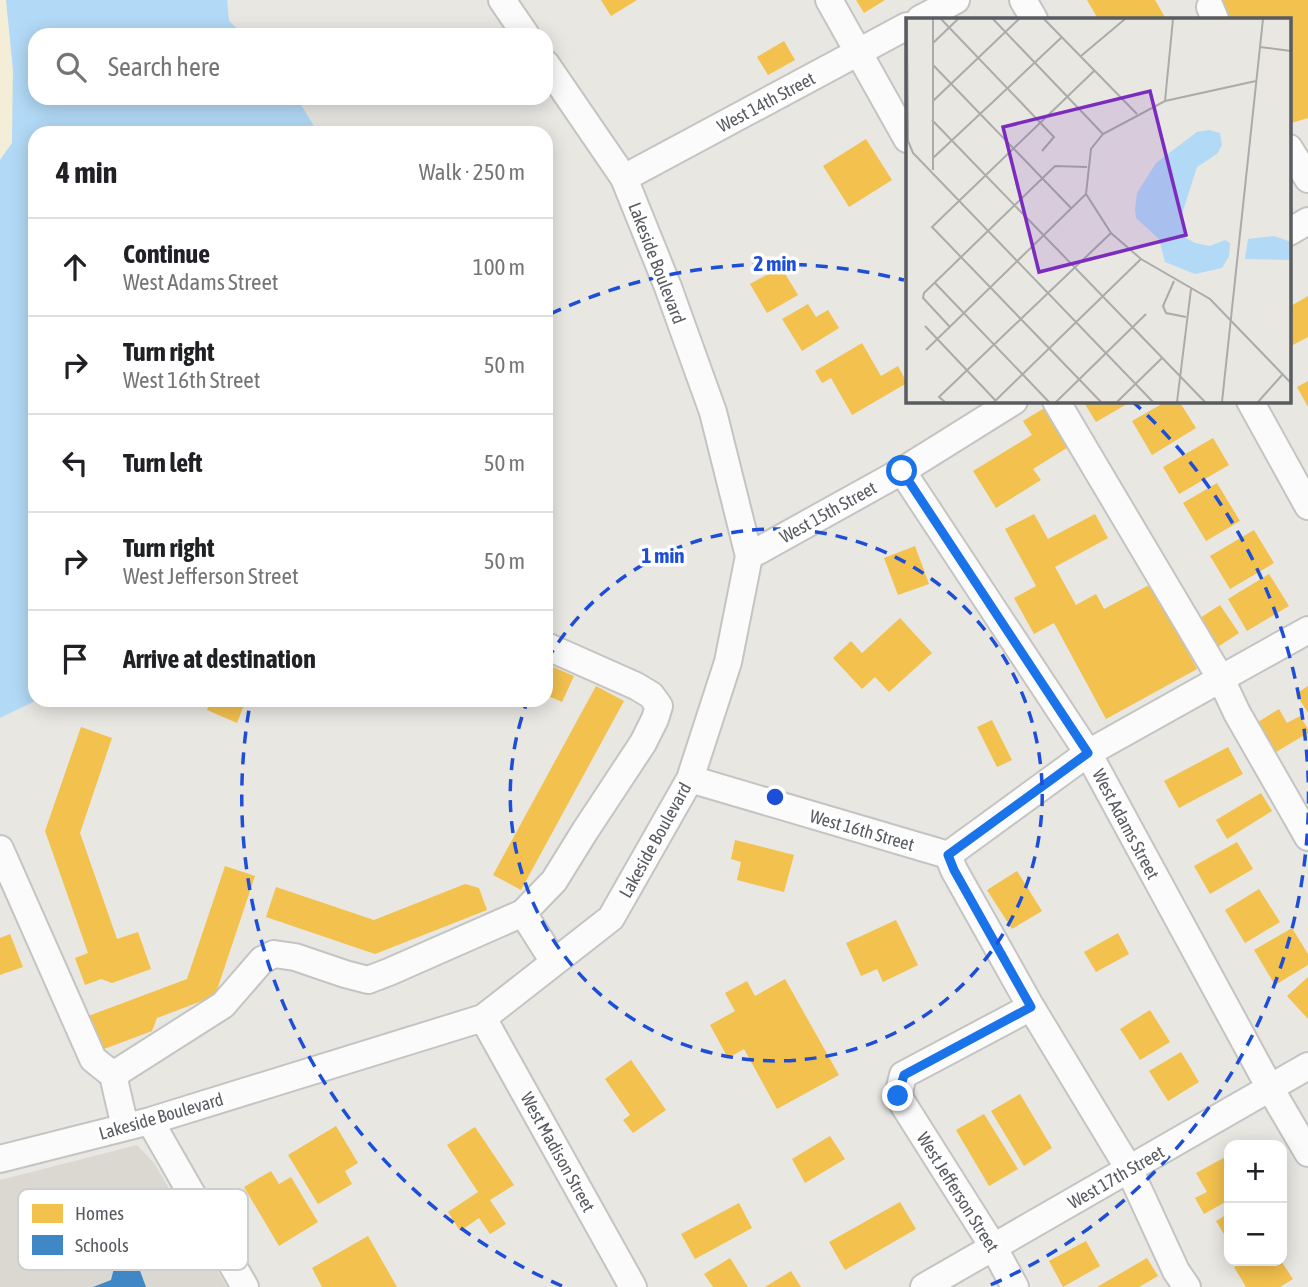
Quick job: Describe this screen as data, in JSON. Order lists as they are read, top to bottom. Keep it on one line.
{"streets":{"street":["West 14th Street","Lakeside Boulevard","West 15th Street","West Adams Street","West 16th Street","West Madison Street","West 17th Street","West Jefferson Street"]},"crossings":[["West 14th Street","Lakeside Boulevard"],["Lakeside Boulevard","West 15th Street"],["Lakeside Boulevard","West 16th Street"],["Lakeside Boulevard","West Madison Street"],["West 15th Street","West Adams Street"],["West Adams Street","West 17th Street"],["West 17th Street","West Jefferson Street"]],"legend":["Homes","Schools"],"page":{"search":"Search here","heading":["4 min","Walk · 250 m"],"list":[["Continue","West Adams Street","100 m"],["Turn right","West 16th Street","50 m"],["Turn left","50 m"],["Turn right","West Jefferson Street","50 m"],"Arrive at destination"],"map_buttons":["+","−"]},"rings":["2 min","1 min"]}
